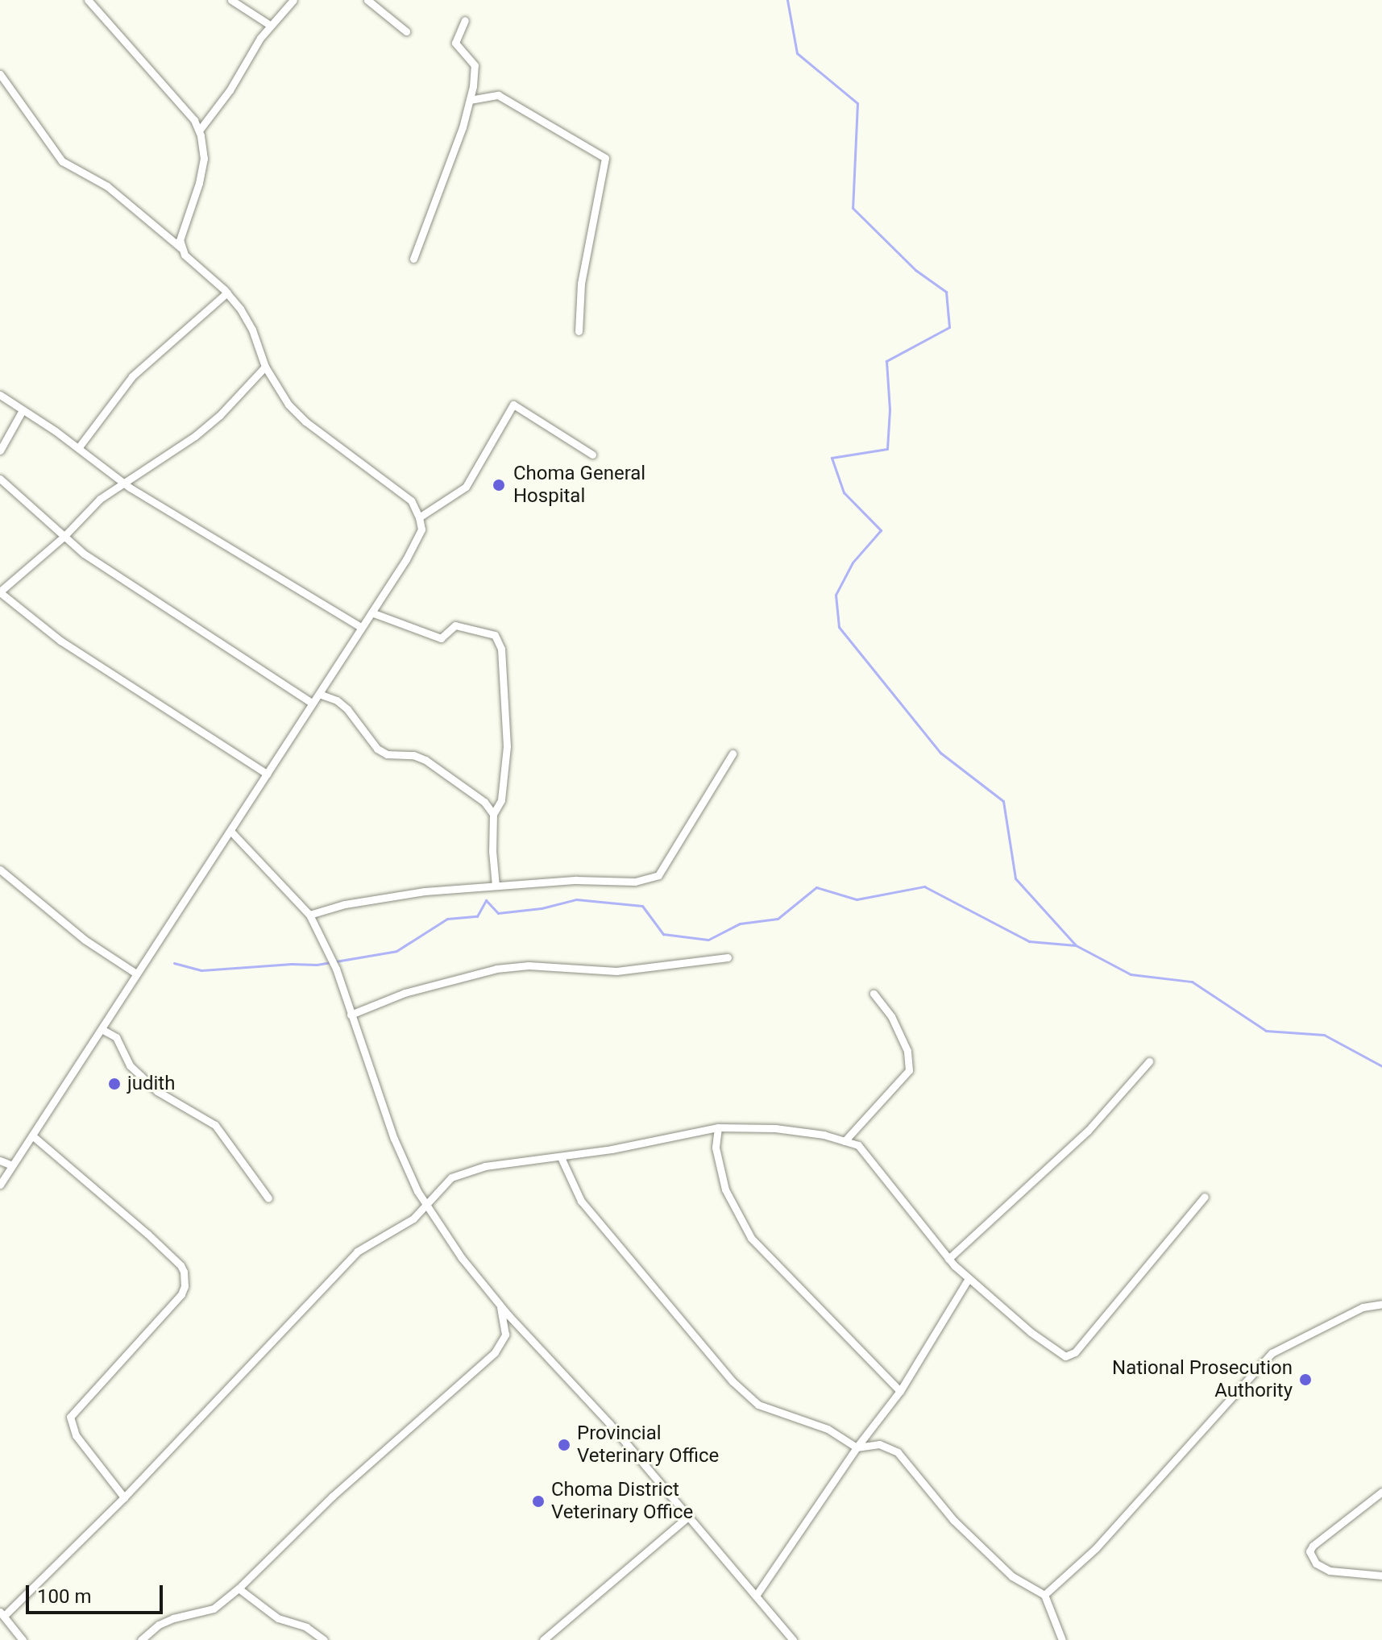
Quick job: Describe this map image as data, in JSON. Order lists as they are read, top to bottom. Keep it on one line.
{"places":["Choma General Hospital","judith","National Prosecution Authority","Provincial Veterinary Office","Choma District Veterinary Office"],"scale_bar":"100 m"}
